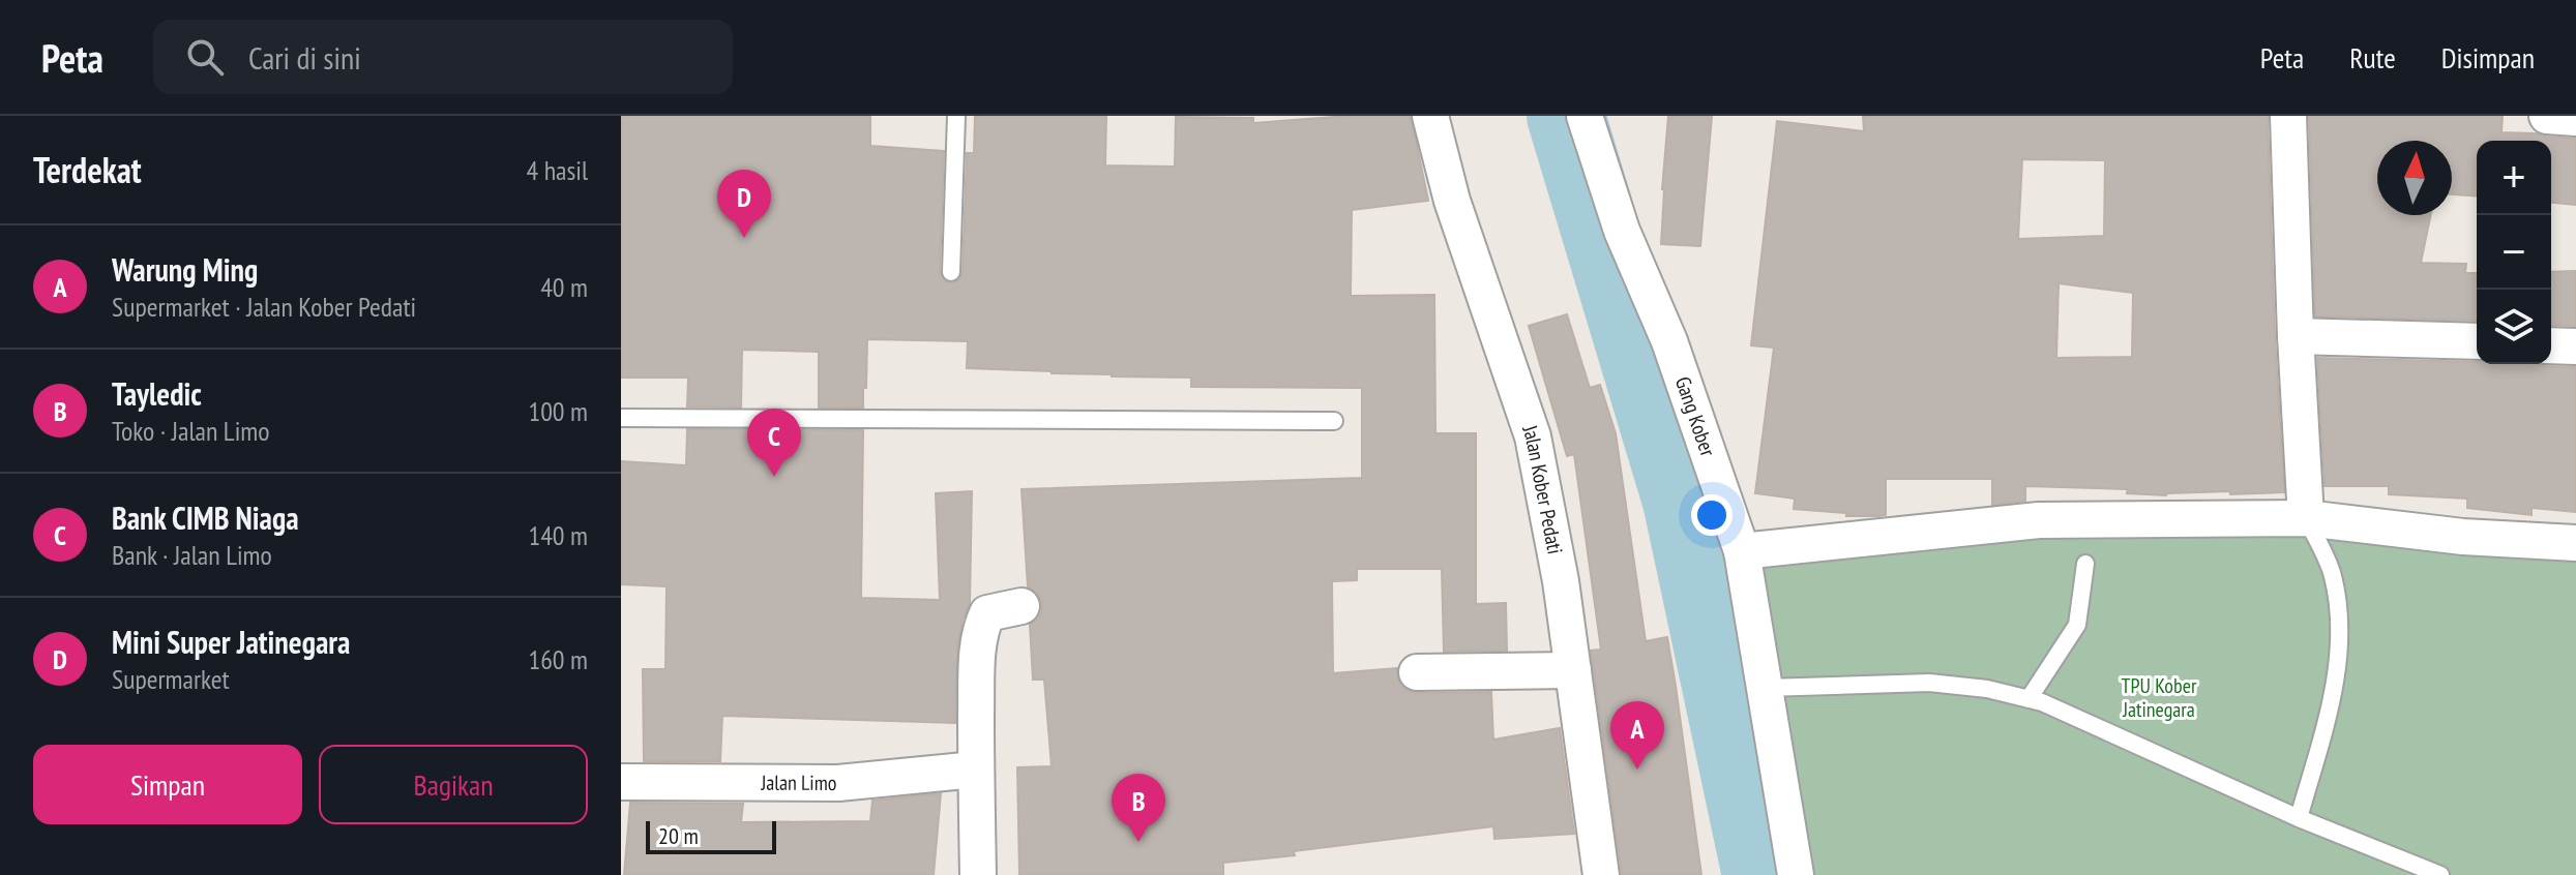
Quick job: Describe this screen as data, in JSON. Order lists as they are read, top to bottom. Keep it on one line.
{"streets":{"street":["Gang Kober","Jalan Kober Pedati","Jalan Limo"]},"parks":["TPU Kober Jatinegara"],"scale_bar":"20 m","north":"top","page":{"header":"Peta","search":"Cari di sini","nav":["Peta","Rute","Disimpan"],"heading":["Terdekat","4 hasil"],"map_buttons":["+","−"],"pins":["D","C","A","B"],"list":[{"mark":"A","name":"Warung Ming","note":"Supermarket · Jalan Kober Pedati","value":"40 m"},{"mark":"B","name":"Tayledic","note":"Toko · Jalan Limo","value":"100 m"},{"mark":"C","name":"Bank CIMB Niaga","note":"Bank · Jalan Limo","value":"140 m"},{"mark":"D","name":"Mini Super Jatinegara","note":"Supermarket","value":"160 m"}],"buttons":["Simpan","Bagikan"],"scale":"20 m"}}
